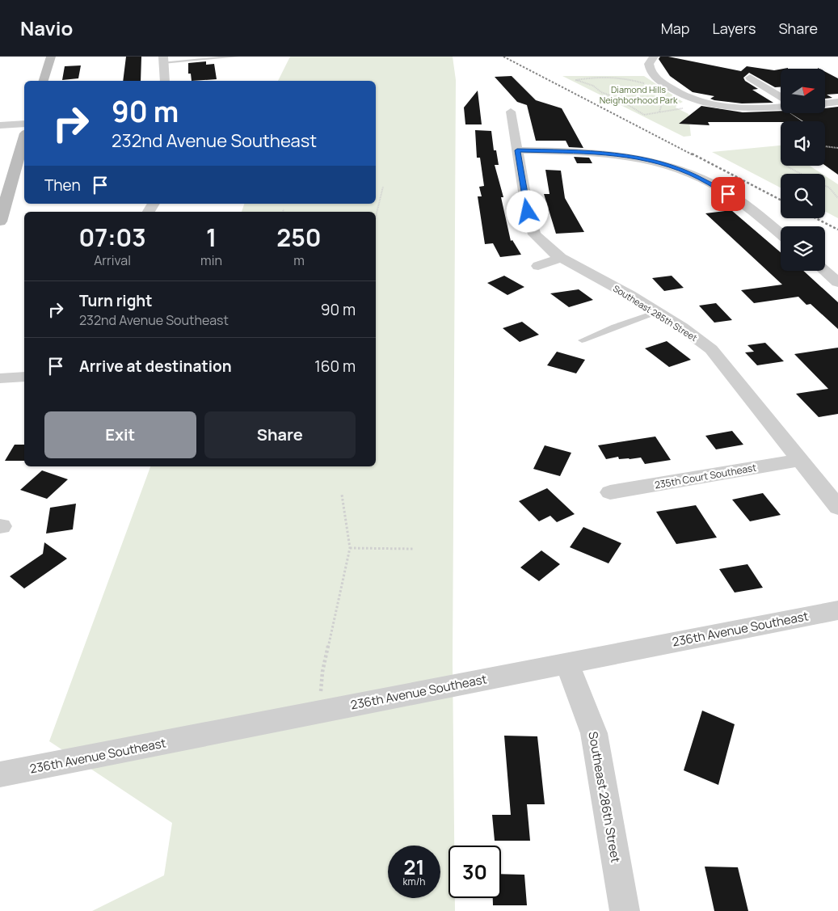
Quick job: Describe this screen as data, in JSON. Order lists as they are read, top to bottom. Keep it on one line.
{"streets":{"street":["Southeast 285th Street","235th Court Southeast","236th Avenue Southeast","Southeast 286th Street"]},"crossings":[["Southeast 285th Street","235th Court Southeast"],["236th Avenue Southeast","Southeast 286th Street"]],"parks":["Diamond Hills Neighborhood Park"],"north":"right","page":{"header":"Navio","nav":["Map","Layers","Share"],"turn":["90 m","232nd Avenue Southeast"],"then":"Then","eta":["07:03","Arrival","1","min","250","m"],"list":[{"name":"Turn right","note":"232nd Avenue Southeast","value":"90 m"},{"name":"Arrive at destination","value":"160 m"}],"buttons":["Exit","Share"],"speed":"21 km/h","limit":"30"}}
